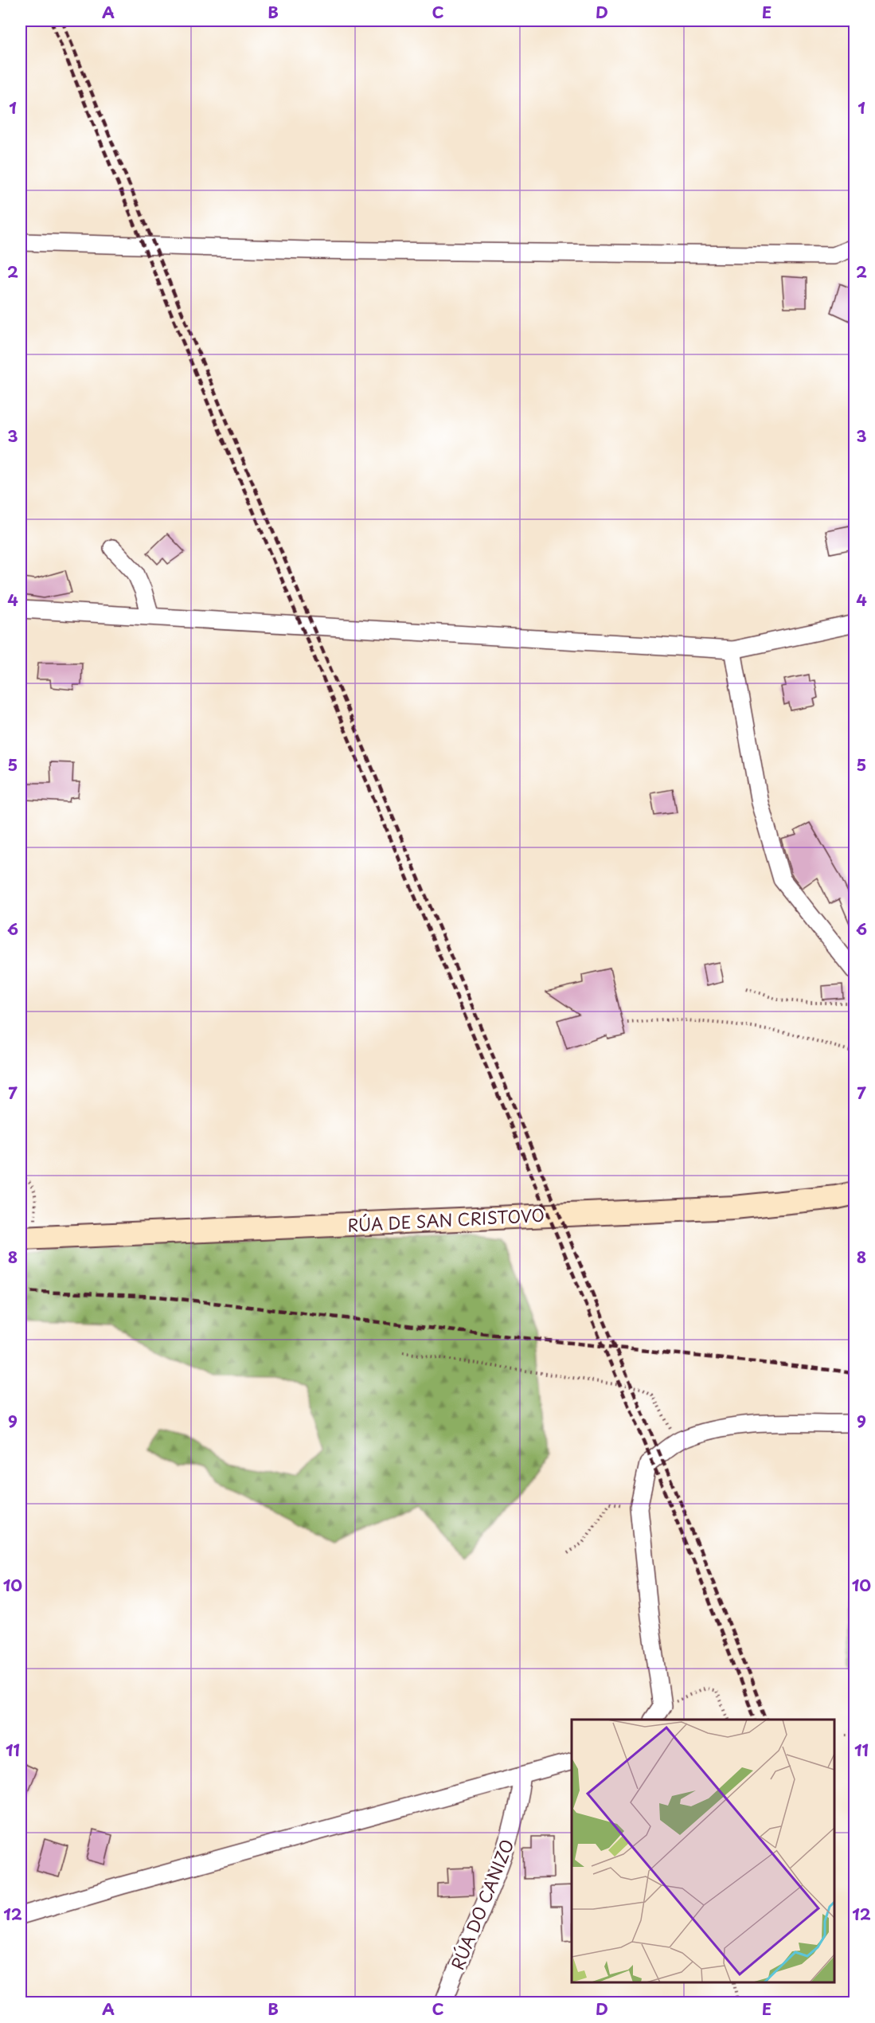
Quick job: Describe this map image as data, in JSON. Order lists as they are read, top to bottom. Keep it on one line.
{"streets":{"street":["RÚA DE SAN CRISTOVO","RÚA DO CANIZO"]},"grid":{"columns":["A","B","C","D","E"],"rows":["1","2","3","4","5","6","7","8","9","10","11","12"]}}
